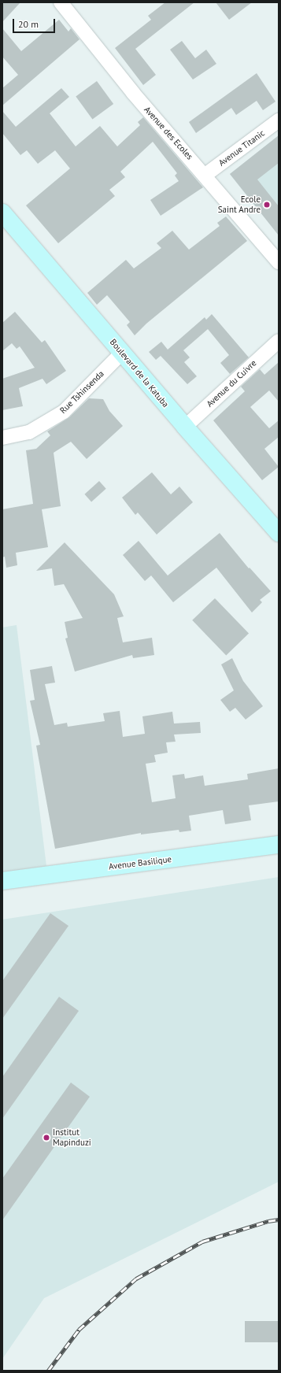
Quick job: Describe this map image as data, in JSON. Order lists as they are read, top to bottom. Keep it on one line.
{"streets":{"street":["Avenue des Ecoles","Avenue Titanic","Boulevard de la Katuba","Avenue du Cuivre","Rue Tshinsenda","Avenue Basilique"]},"crossings":[["Avenue des Ecoles","Avenue Titanic"],["Boulevard de la Katuba","Avenue du Cuivre"],["Boulevard de la Katuba","Rue Tshinsenda"]],"places":["Ecole Saint Andre","Institut Mapinduzi"],"scale_bar":"20 m"}
